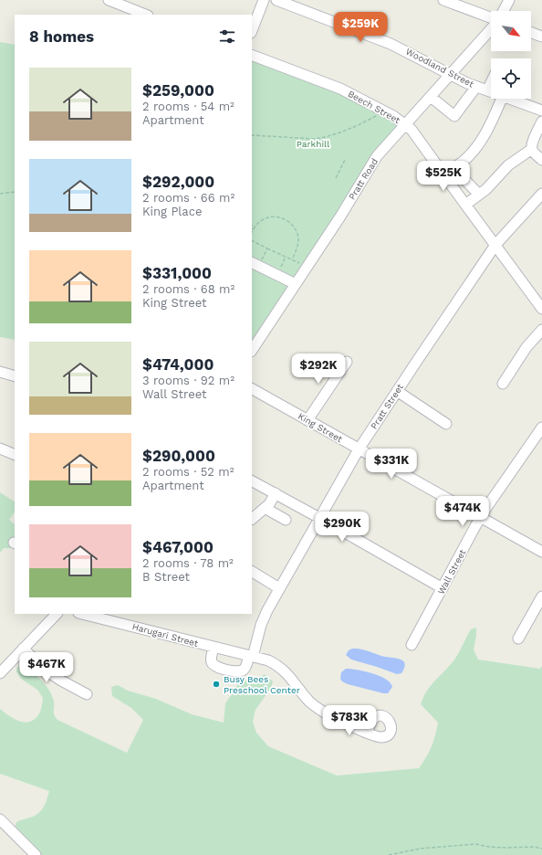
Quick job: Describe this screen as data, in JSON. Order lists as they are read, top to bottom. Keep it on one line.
{"streets":{"street":["Woodland Street","Beech Street","Pratt Road","Pratt Street","King Street","Wall Street","Harugari Street"]},"crossings":[["Woodland Street","Pratt Road"],["Beech Street","Pratt Road"],["Beech Street","Pratt Street"],["Pratt Street","King Street"],["Pratt Street","Harugari Street"],["King Street","Wall Street"]],"parks":["Parkhill"],"places":["Busy Bees Preschool Center"],"north":"bottom right","page":{"price":["$259K","$525K","$292K","$331K","$474K","$290K","$467K","$783K"],"heading":"8 homes","list":[{"name":"$259,000","note":"2 rooms · 54 m² · Apartment"},{"name":"$292,000","note":"2 rooms · 66 m² · King Place"},{"name":"$331,000","note":"2 rooms · 68 m² · King Street"},{"name":"$474,000","note":"3 rooms · 92 m² · Wall Street"},{"name":"$290,000","note":"2 rooms · 52 m² · Apartment"},{"name":"$467,000","note":"2 rooms · 78 m² · B Street"}]}}
